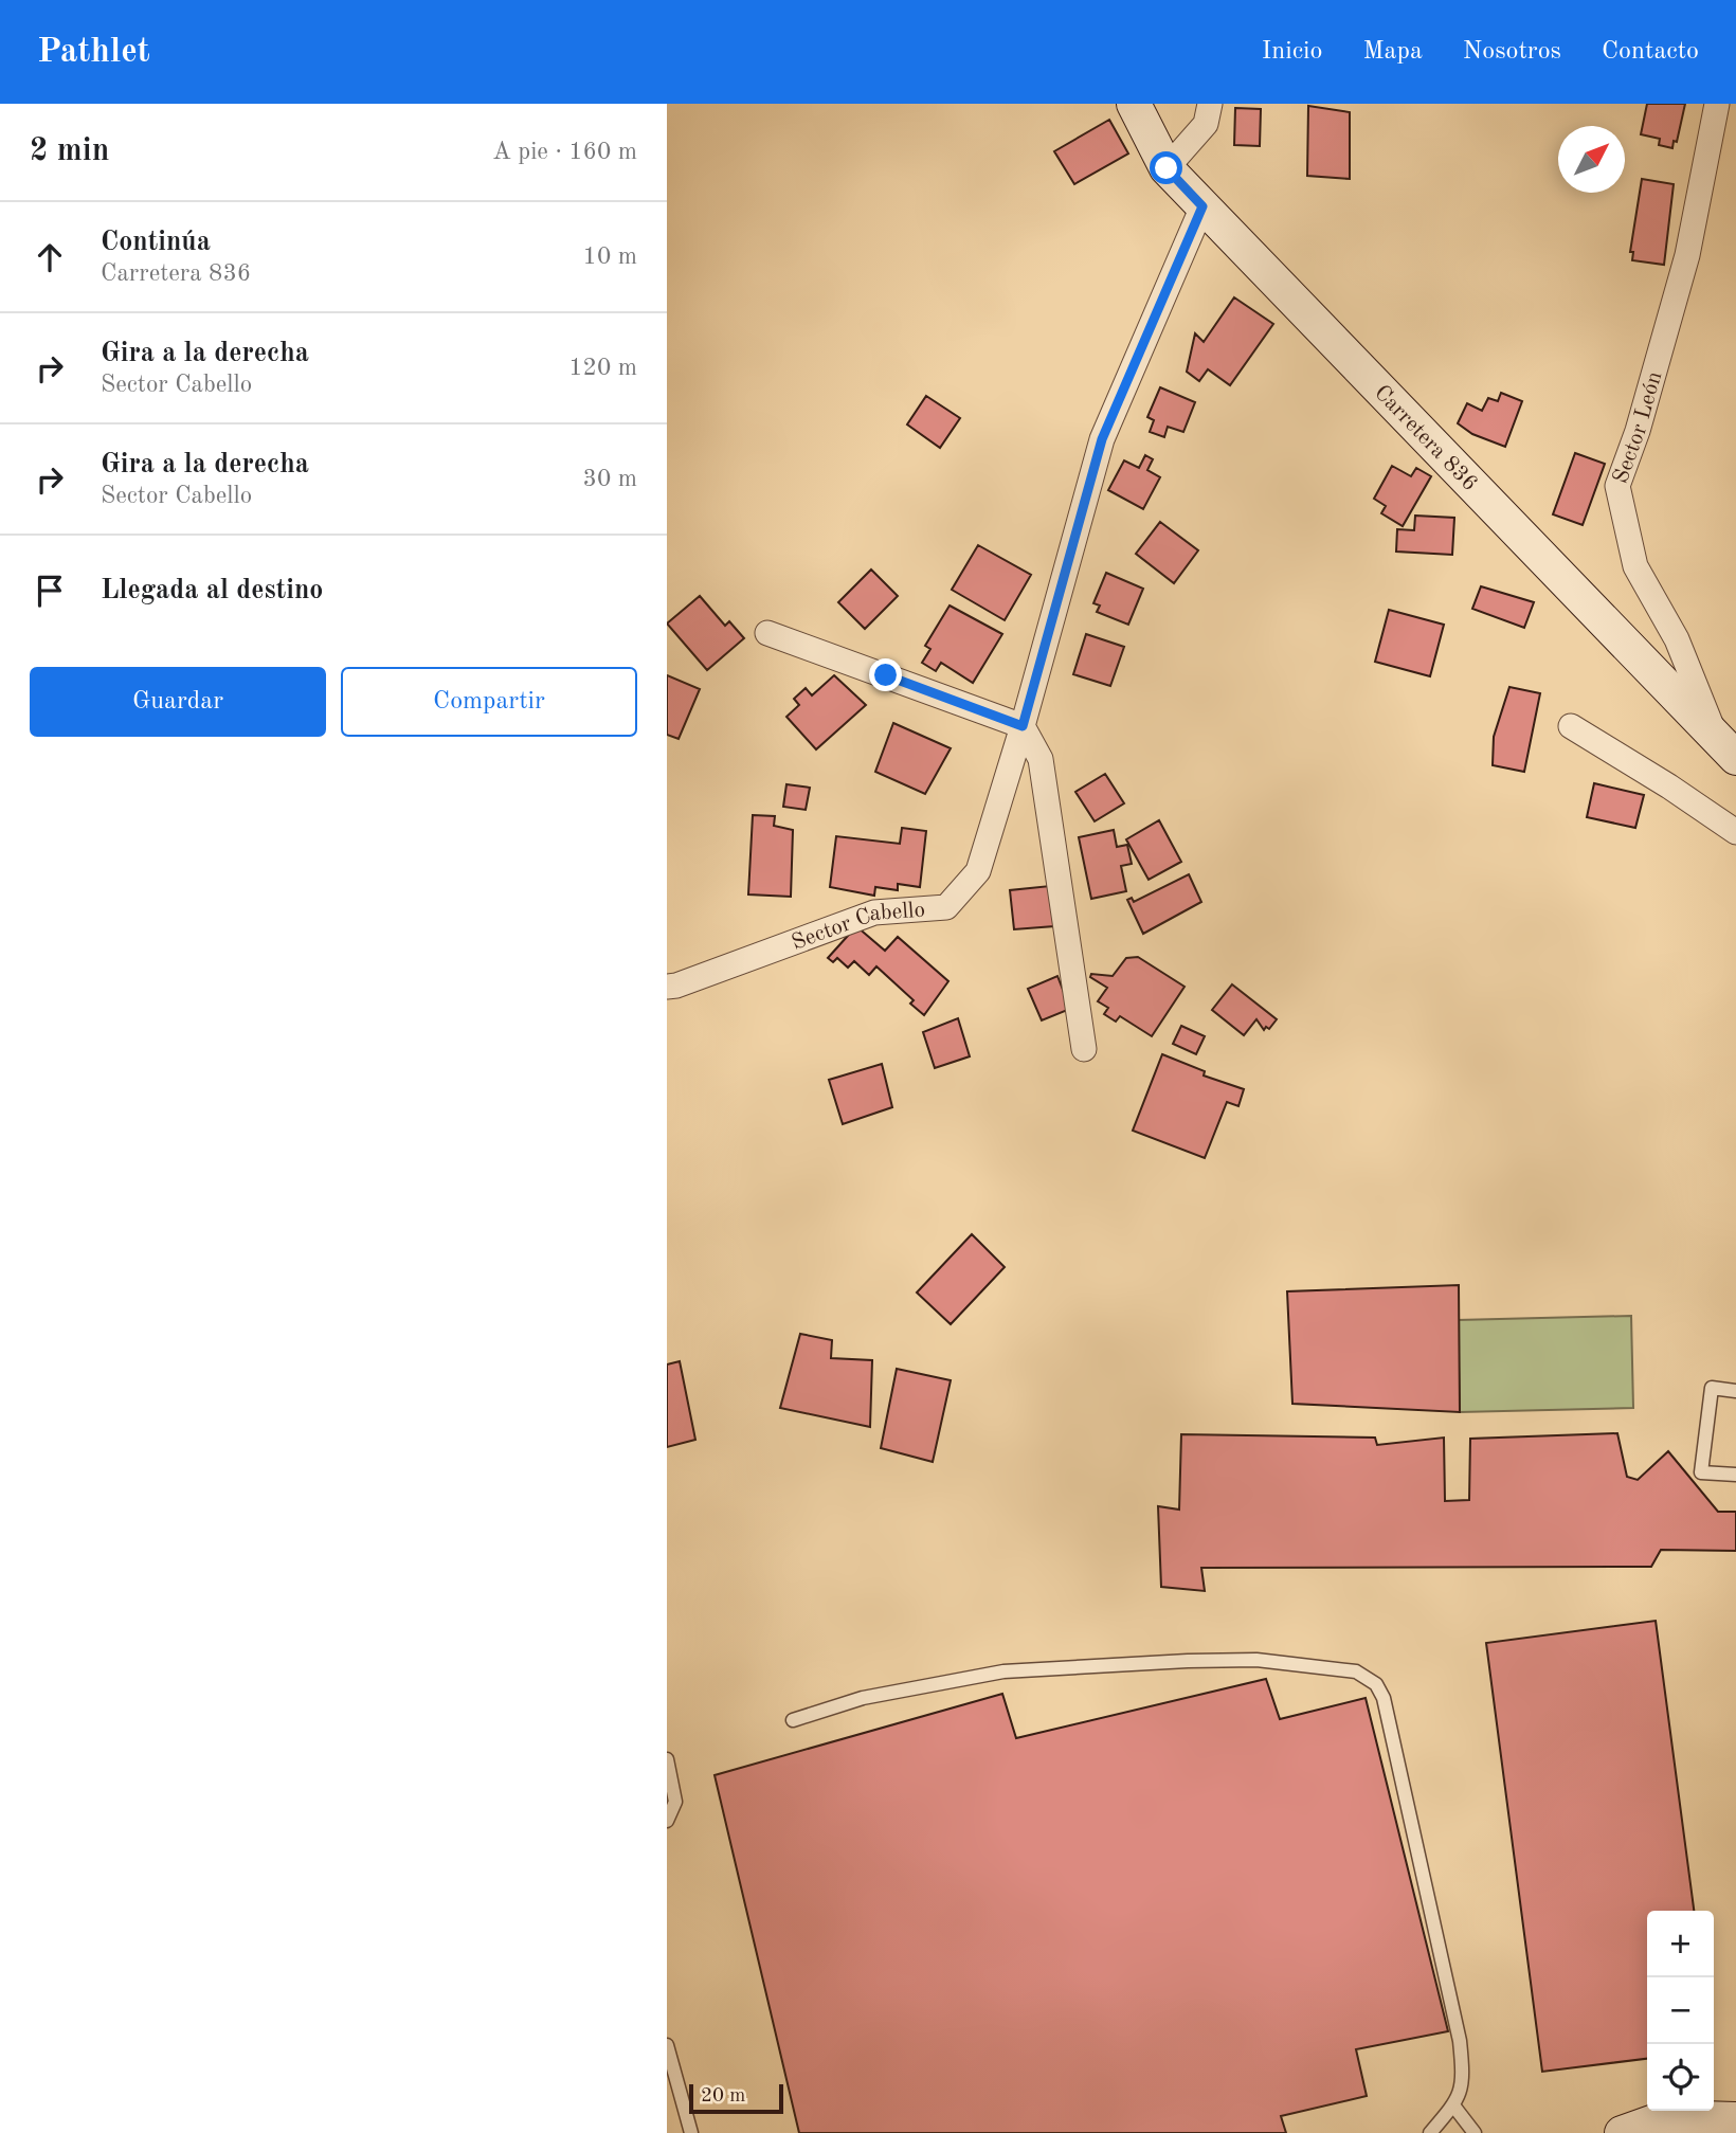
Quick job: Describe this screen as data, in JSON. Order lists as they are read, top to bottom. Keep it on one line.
{"streets":{"street":["Sector León","Carretera 836","Sector Cabello"]},"crossings":[["Sector León","Carretera 836"],["Carretera 836","Sector Cabello"]],"scale_bar":"20 m","north":"top right","page":{"header":"Pathlet","nav":["Inicio","Mapa","Nosotros","Contacto"],"heading":["2 min","A pie · 160 m"],"list":[["Continúa","Carretera 836","10 m"],["Gira a la derecha","Sector Cabello","120 m"],["Gira a la derecha","Sector Cabello","30 m"],"Llegada al destino"],"buttons":["Guardar","Compartir"],"map_buttons":["+","−"],"scale":"20 m"}}
